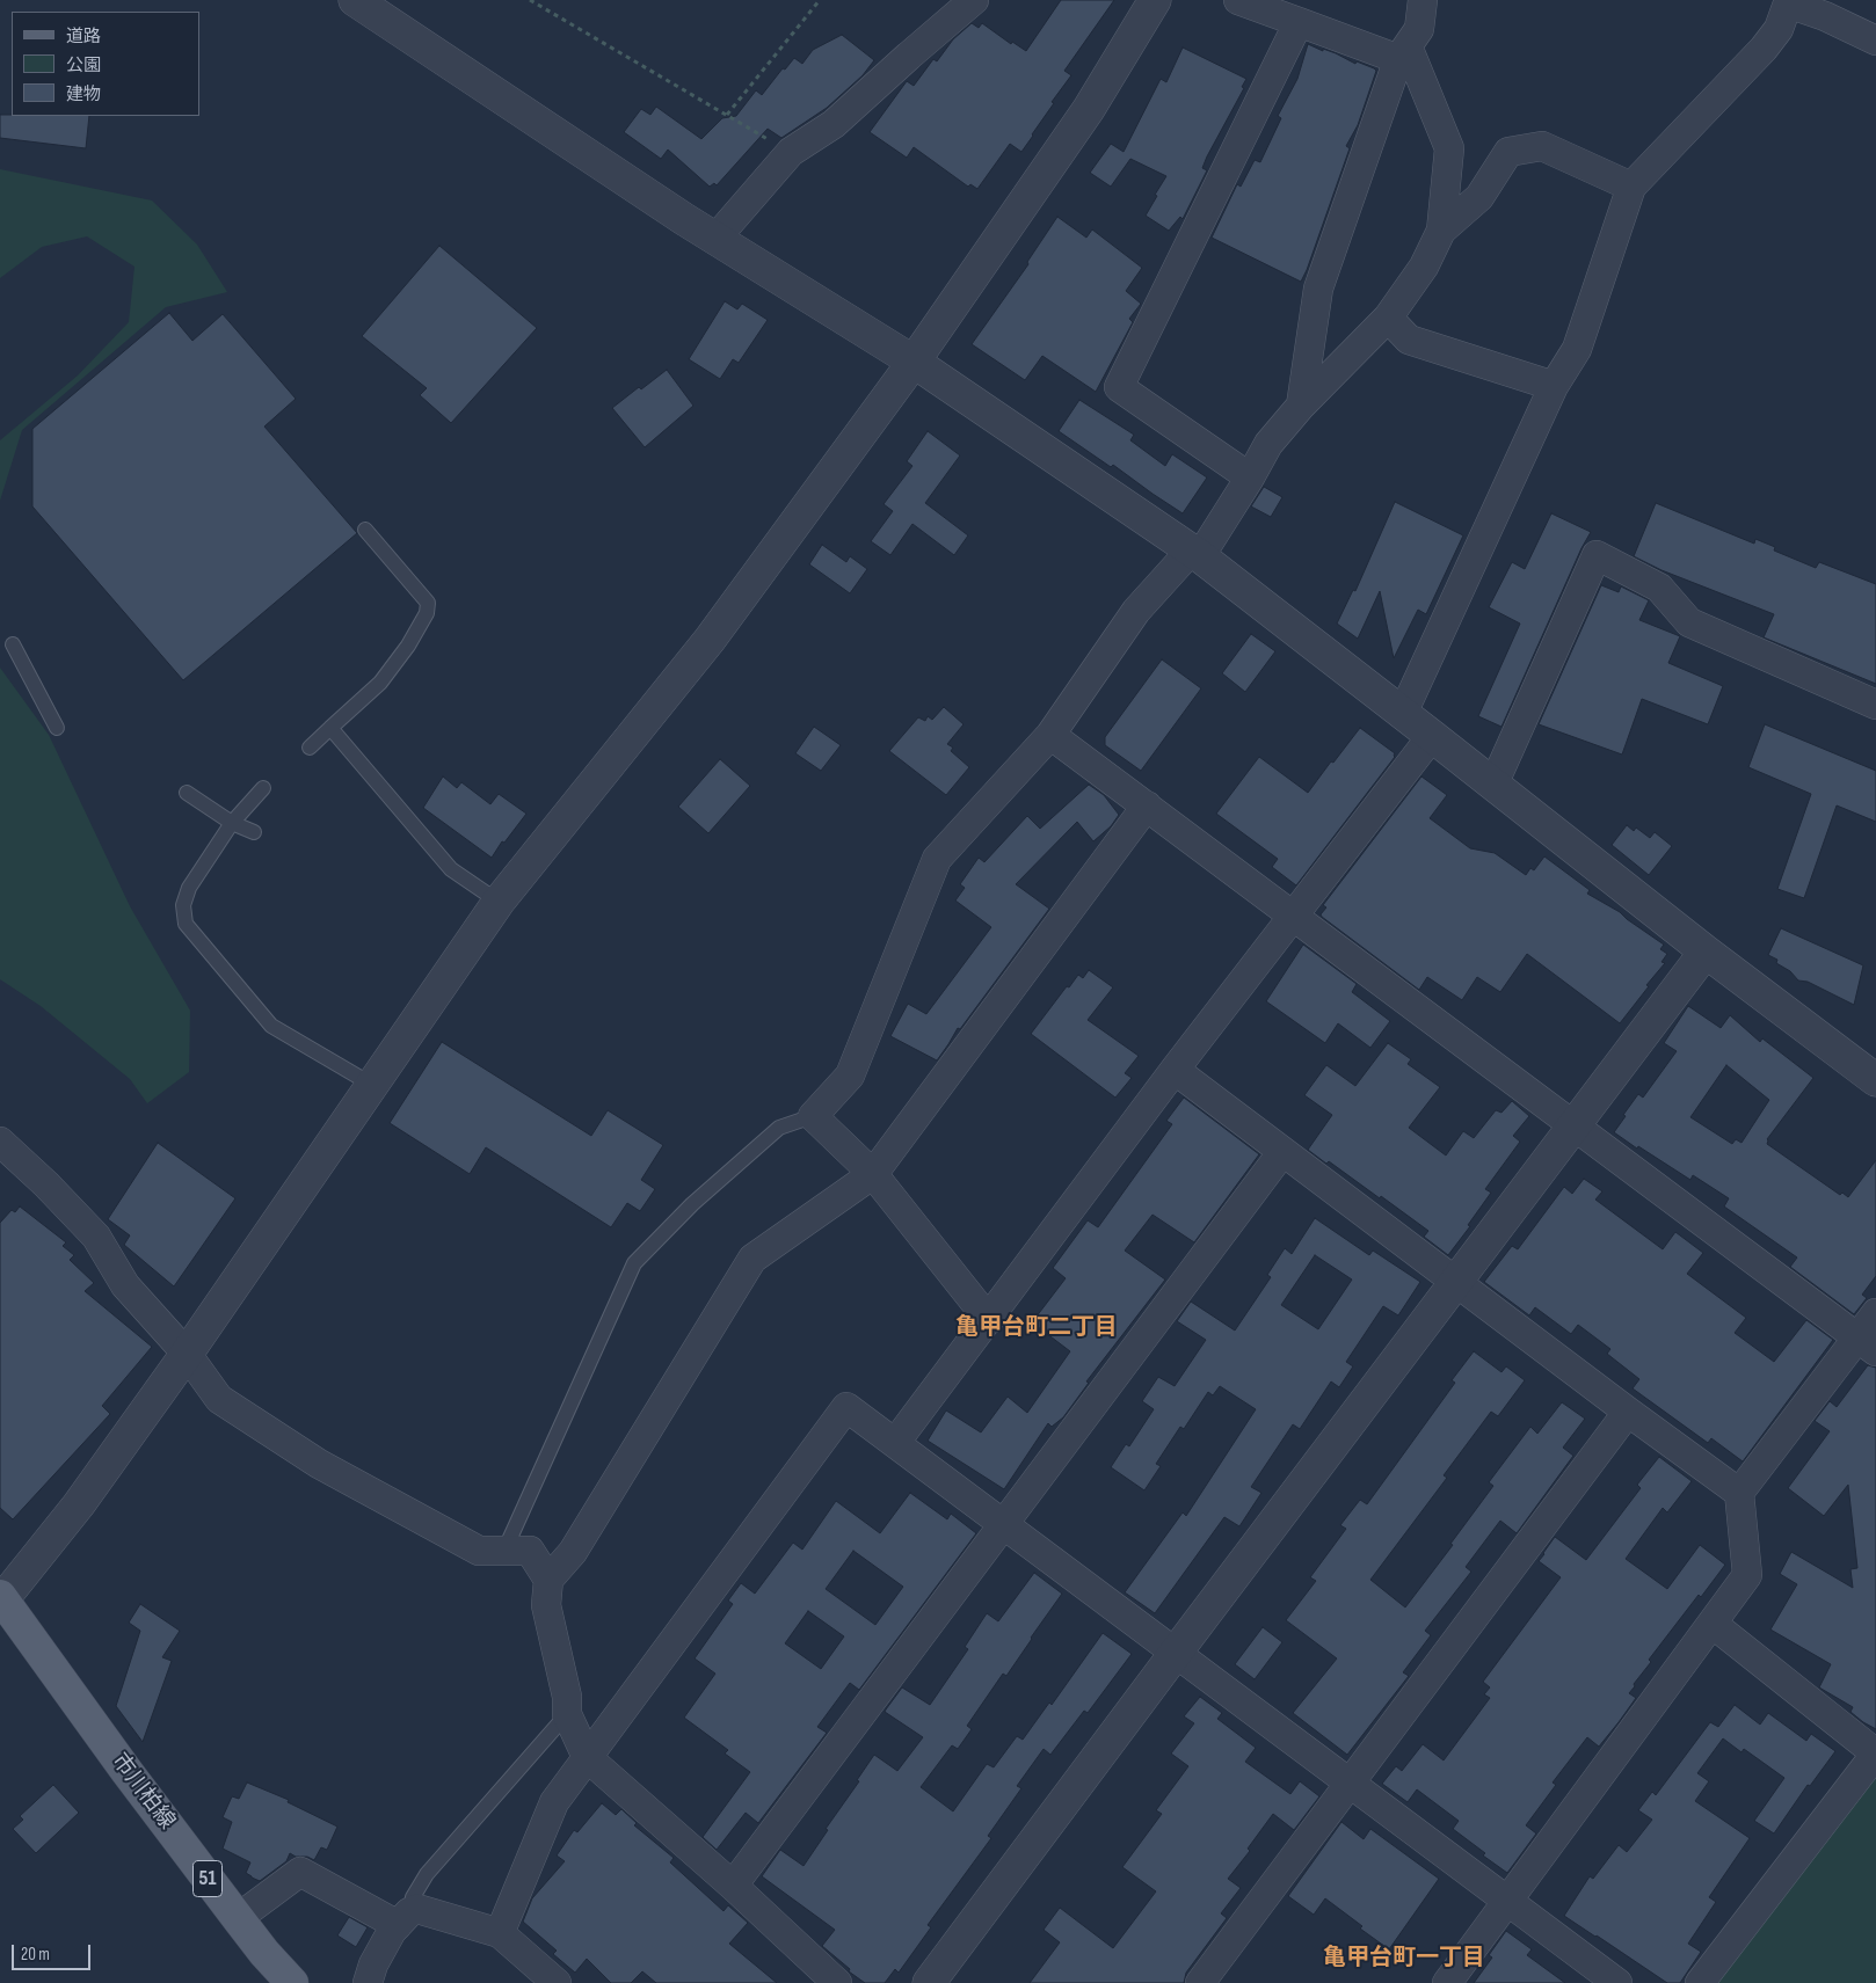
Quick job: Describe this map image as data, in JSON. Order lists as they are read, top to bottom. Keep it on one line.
{"streets":{"main road":["市川柏線","51"]},"districts":["亀甲台町二丁目","亀甲台町一丁目"],"legend":["道路","公園","建物"],"scale_bar":"20 m"}
